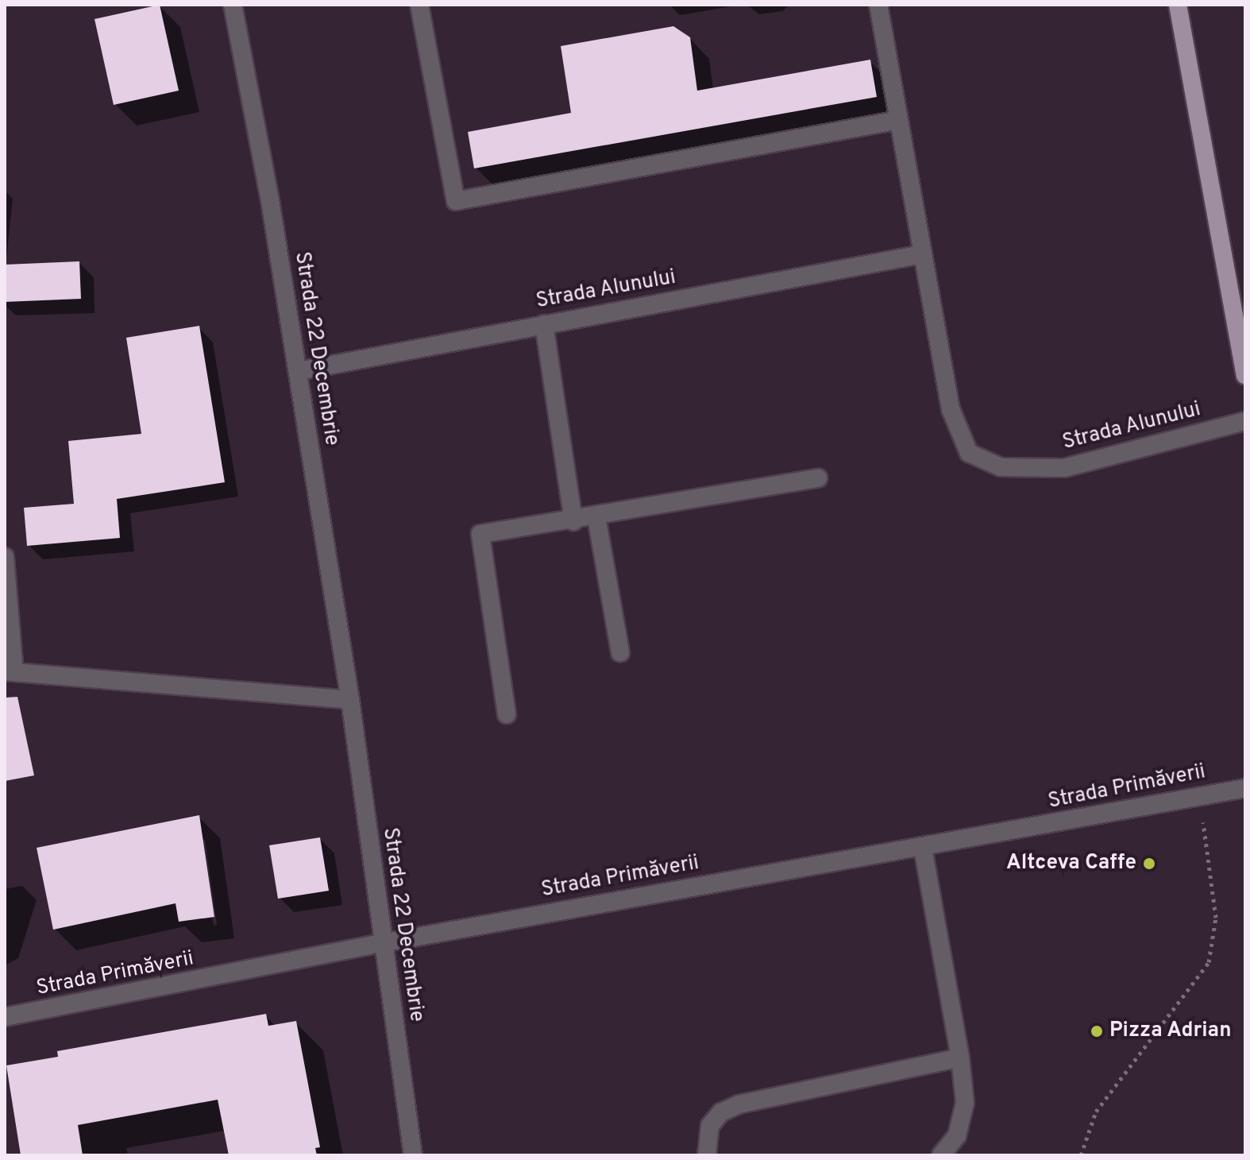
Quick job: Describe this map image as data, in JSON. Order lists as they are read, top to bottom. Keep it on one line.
{"streets":{"street":["Strada Alunului","Strada 22 Decembrie","Strada Primăverii"]},"crossings":[["Strada Alunului","Strada 22 Decembrie"],["Strada 22 Decembrie","Strada Primăverii"]],"places":["Altceva Caffe","Pizza Adrian"]}
